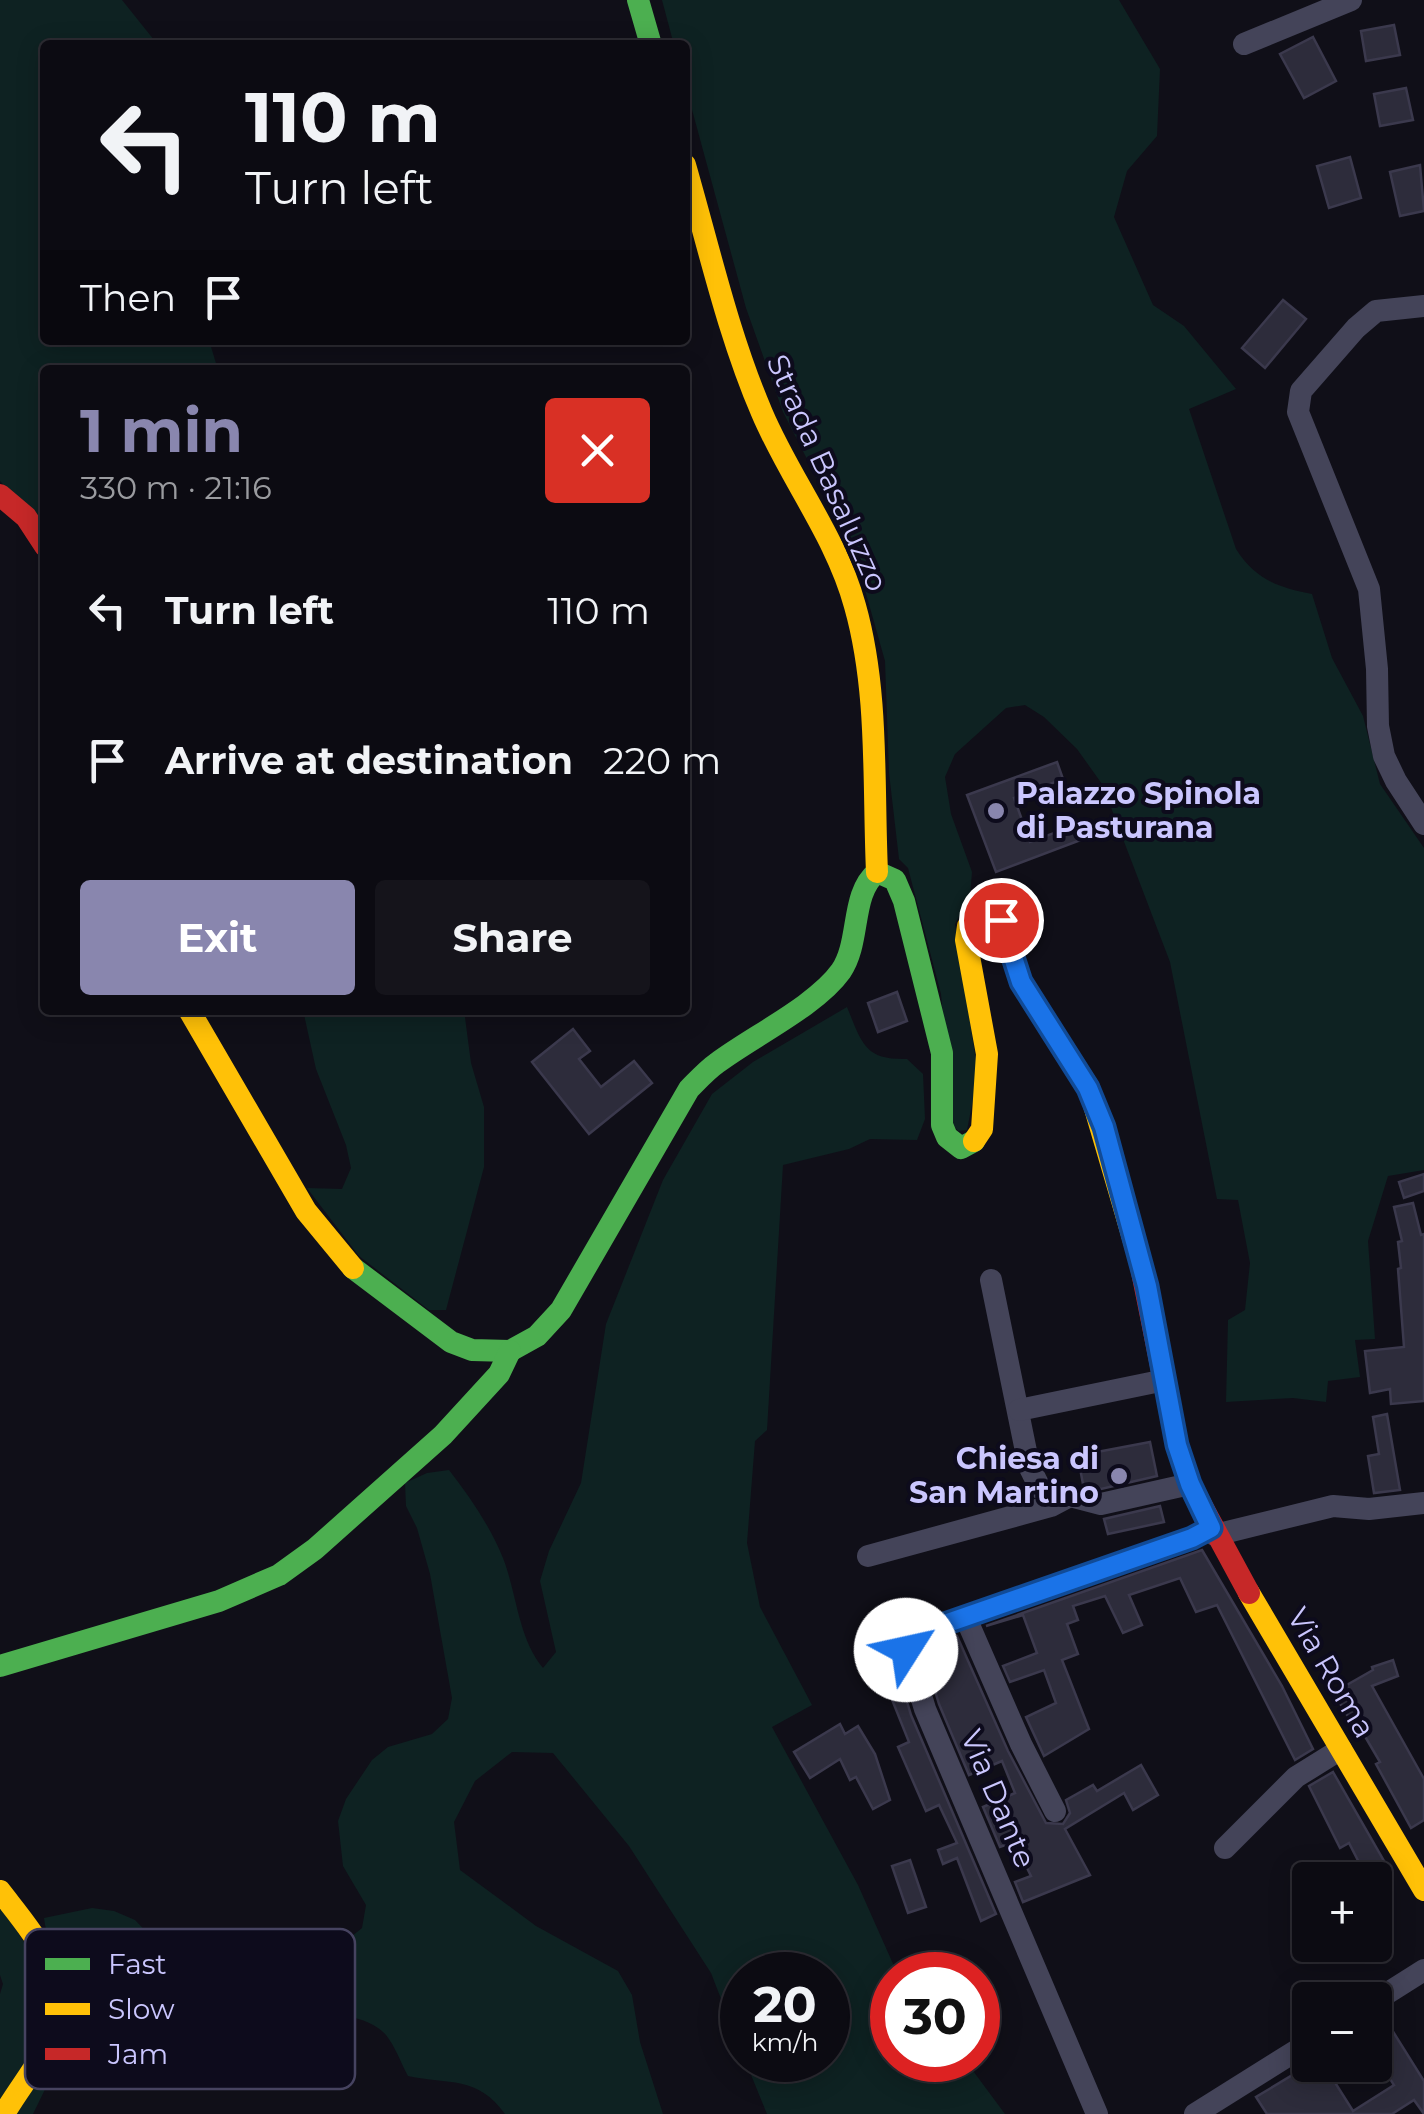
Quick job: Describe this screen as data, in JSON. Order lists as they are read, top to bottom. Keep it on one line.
{"streets":{"main road":["Strada Basaluzzo","Via Roma"],"street":["Via Dante"]},"crossings":[["Strada Basaluzzo","Via Roma"],["Via Roma","Via Dante"]],"places":["Palazzo Spinola di Pasturana","Chiesa di San Martino"],"legend":["Fast","Slow","Jam"],"page":{"turn":["110 m","Turn left"],"then":"Then","heading":["1 min","330 m · 21:16"],"list":[{"name":"Turn left","value":"110 m"},{"name":"Arrive at destination","value":"220 m"}],"buttons":["Exit","Share"],"map_buttons":["+","−"],"speed":"20 km/h","limit":"30"}}
